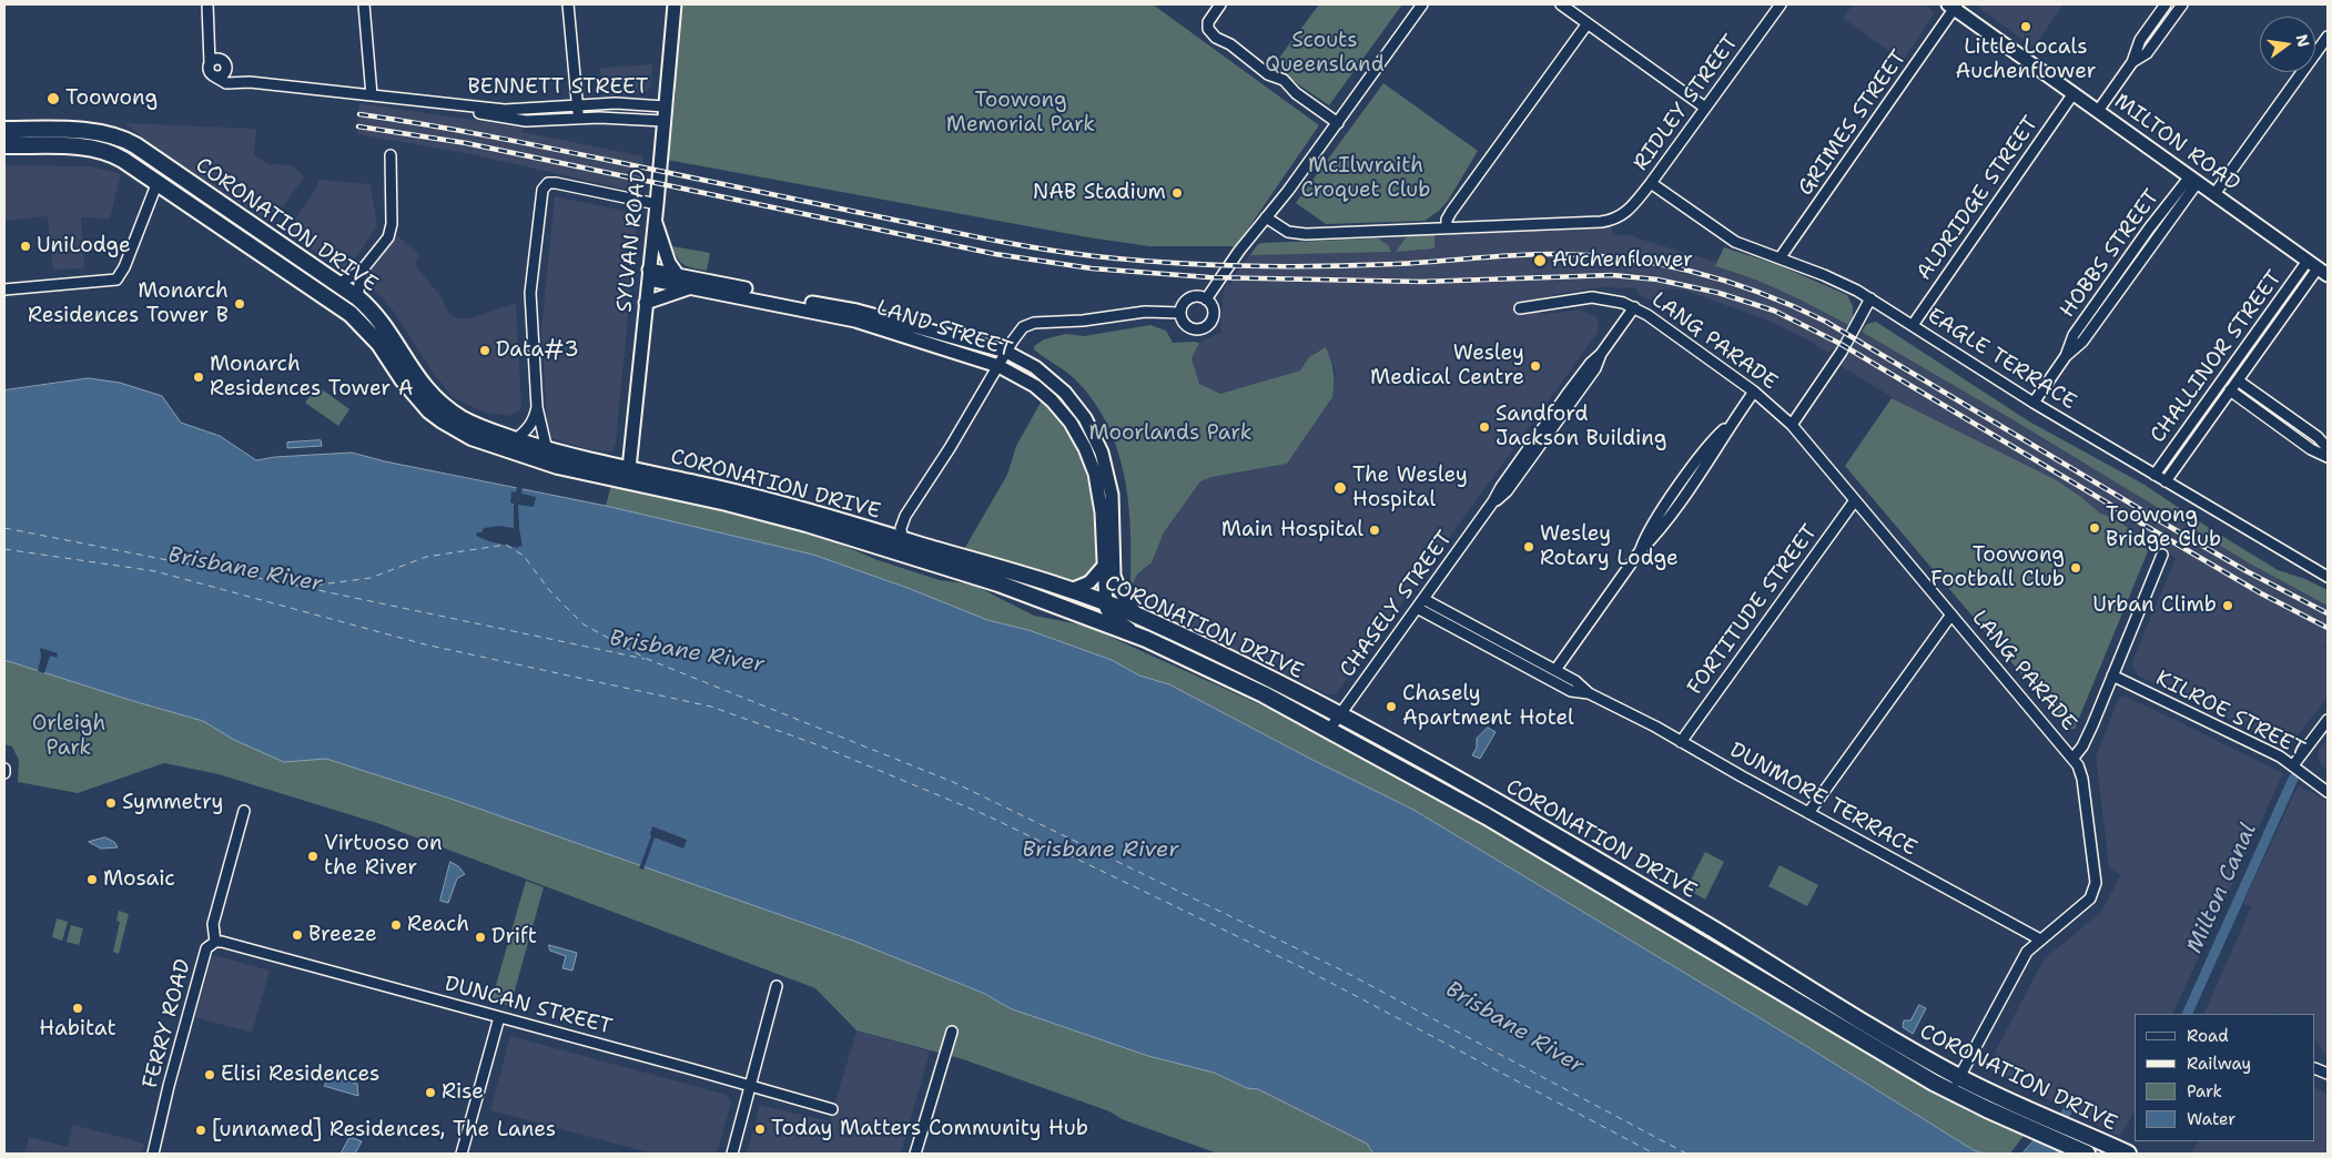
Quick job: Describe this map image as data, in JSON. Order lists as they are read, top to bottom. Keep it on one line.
{"streets":{"highway":["CORONATION DRIVE"],"main road":["MILTON ROAD","SYLVAN ROAD","LAND STREET"],"street":["BENNETT STREET","RIDLEY STREET","GRIMES STREET","ALDRIDGE STREET","HOBBS STREET","LANG PARADE","CHALLINOR STREET","EAGLE TERRACE","CHASELY STREET","FORTITUDE STREET","KILROE STREET","DUNMORE TERRACE","DUNCAN STREET","FERRY ROAD"]},"crossings":[["BENNETT STREET","SYLVAN ROAD"],["RIDLEY STREET","EAGLE TERRACE"],["GRIMES STREET","MILTON ROAD"],["GRIMES STREET","EAGLE TERRACE"],["MILTON ROAD","ALDRIDGE STREET"],["MILTON ROAD","HOBBS STREET"],["MILTON ROAD","CHALLINOR STREET"],["ALDRIDGE STREET","EAGLE TERRACE"],["CORONATION DRIVE","SYLVAN ROAD"],["CORONATION DRIVE","LAND STREET"],["CORONATION DRIVE","LANG PARADE"],["CORONATION DRIVE","CHASELY STREET"],["SYLVAN ROAD","LAND STREET"],["HOBBS STREET","EAGLE TERRACE"],["LANG PARADE","CHASELY STREET"],["LANG PARADE","FORTITUDE STREET"],["LANG PARADE","DUNMORE TERRACE"],["CHALLINOR STREET","EAGLE TERRACE"],["CHASELY STREET","DUNMORE TERRACE"],["FORTITUDE STREET","DUNMORE TERRACE"],["DUNCAN STREET","FERRY ROAD"]],"water":["Brisbane River","Milton Canal"],"parks":["Scouts Queensland","Toowong Memorial Park","McIlwraith Croquet Club","Moorlands Park","Orleigh Park"],"places":["Little Locals Auchenflower","Toowong","NAB Stadium","UniLodge","Auchenflower","Monarch Residences Tower B","Data#3","Wesley Medical Centre","Monarch Residences Tower A","Sandford Jackson Building","The Wesley Hospital","Toowong Bridge Club","Main Hospital","Wesley Rotary Lodge","Toowong Football Club","Urban Climb","Chasely Apartment Hotel","Symmetry","Virtuoso on the River","Mosaic","Reach","Breeze","Drift","Habitat","Elisi Residences","Rise","Today Matters Community Hub","[unnamed] Residences, The Lanes"],"legend":["Road","Railway","Park","Water"],"north":"right"}
